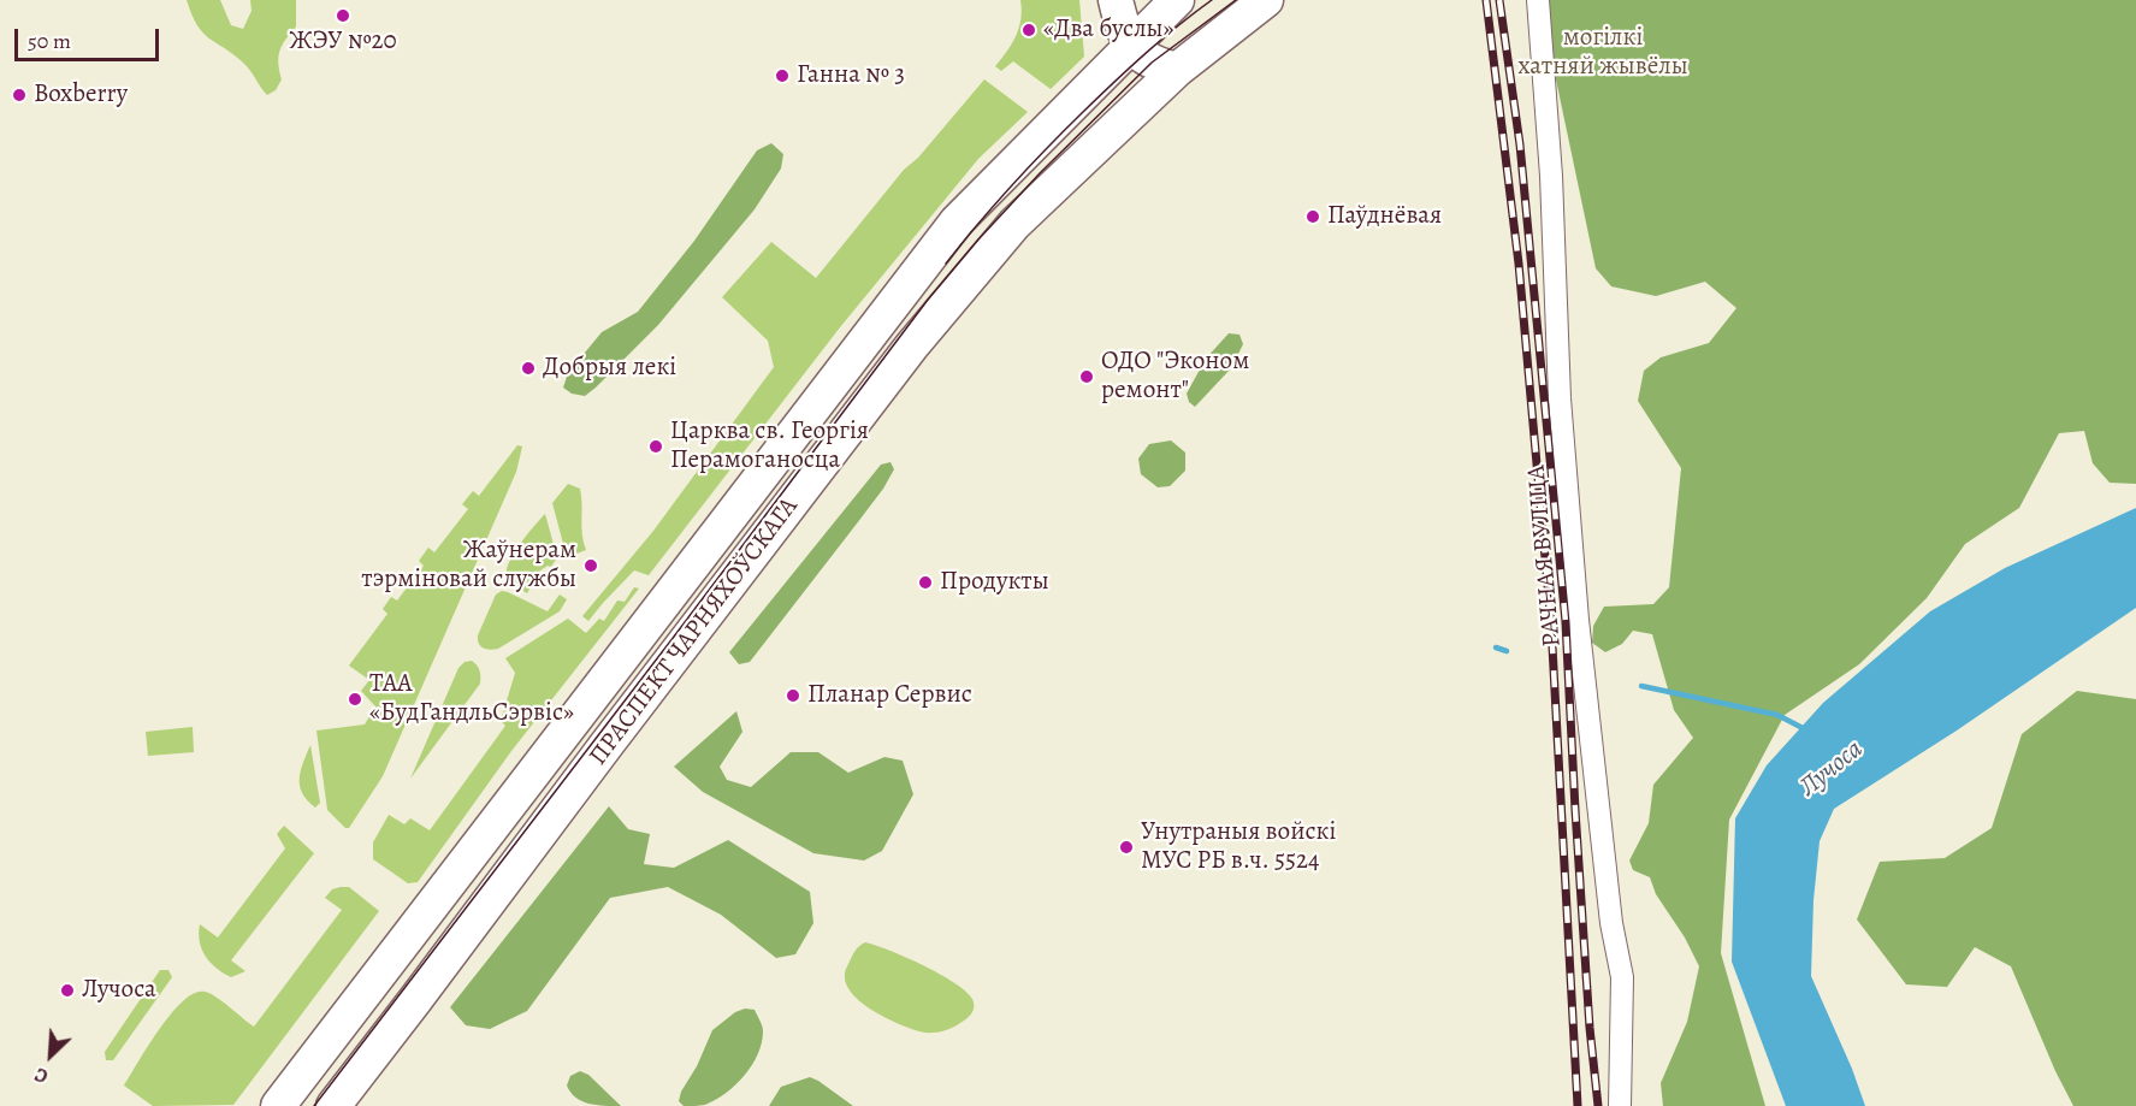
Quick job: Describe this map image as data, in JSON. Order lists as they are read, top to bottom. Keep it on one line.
{"streets":{"main road":["ПРАСПЕКТ ЧАРНЯХОЎСКАГА"],"street":["РАЧНАЯ ВУЛІЦА"]},"water":["Лучоса"],"parks":["могілкі хатняй жывёлы"],"places":["ЖЭУ №20","«Два буслы»","Ганна № 3","Boxberry","Паўднёвая","Добрыя лекі","ОДО \"Эконом ремонт\"","Царква св. Георгія Перамоганосца","Жаўнерам тэрміновай службы","Продукты","Планар Сервис","ТАА «БудГандльСэрвіс»","Унутраныя войскі МУС РБ в.ч. 5524","Лучоса"],"scale_bar":"50 m","north":"bottom left"}
